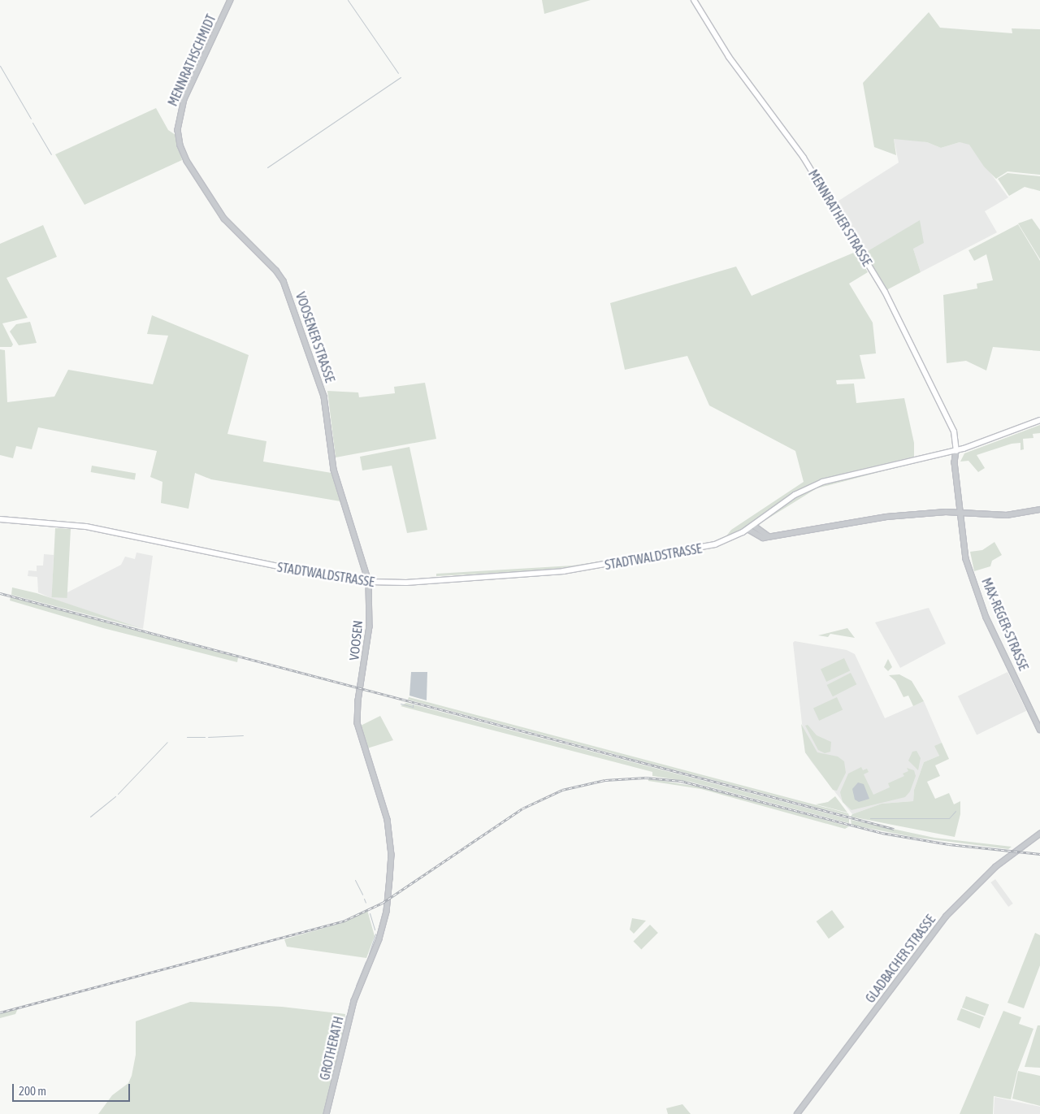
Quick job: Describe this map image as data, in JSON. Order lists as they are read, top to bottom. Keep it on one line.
{"streets":{"main road":["MENNRATHER STRASSE","STADTWALDSTRASSE"],"street":["MENNRATHSCHMIDT","VOOSENER STRASSE","MAX-REGER-STRASSE","VOOSEN","GLADBACHER STRASSE","GROTHERATH"]},"crossings":[["MENNRATHSCHMIDT","VOOSENER STRASSE"],["MENNRATHER STRASSE","STADTWALDSTRASSE"],["MENNRATHER STRASSE","MAX-REGER-STRASSE"],["VOOSENER STRASSE","STADTWALDSTRASSE"],["VOOSENER STRASSE","VOOSEN"],["STADTWALDSTRASSE","MAX-REGER-STRASSE"],["STADTWALDSTRASSE","VOOSEN"],["VOOSEN","GROTHERATH"]],"scale_bar":"200 m"}
